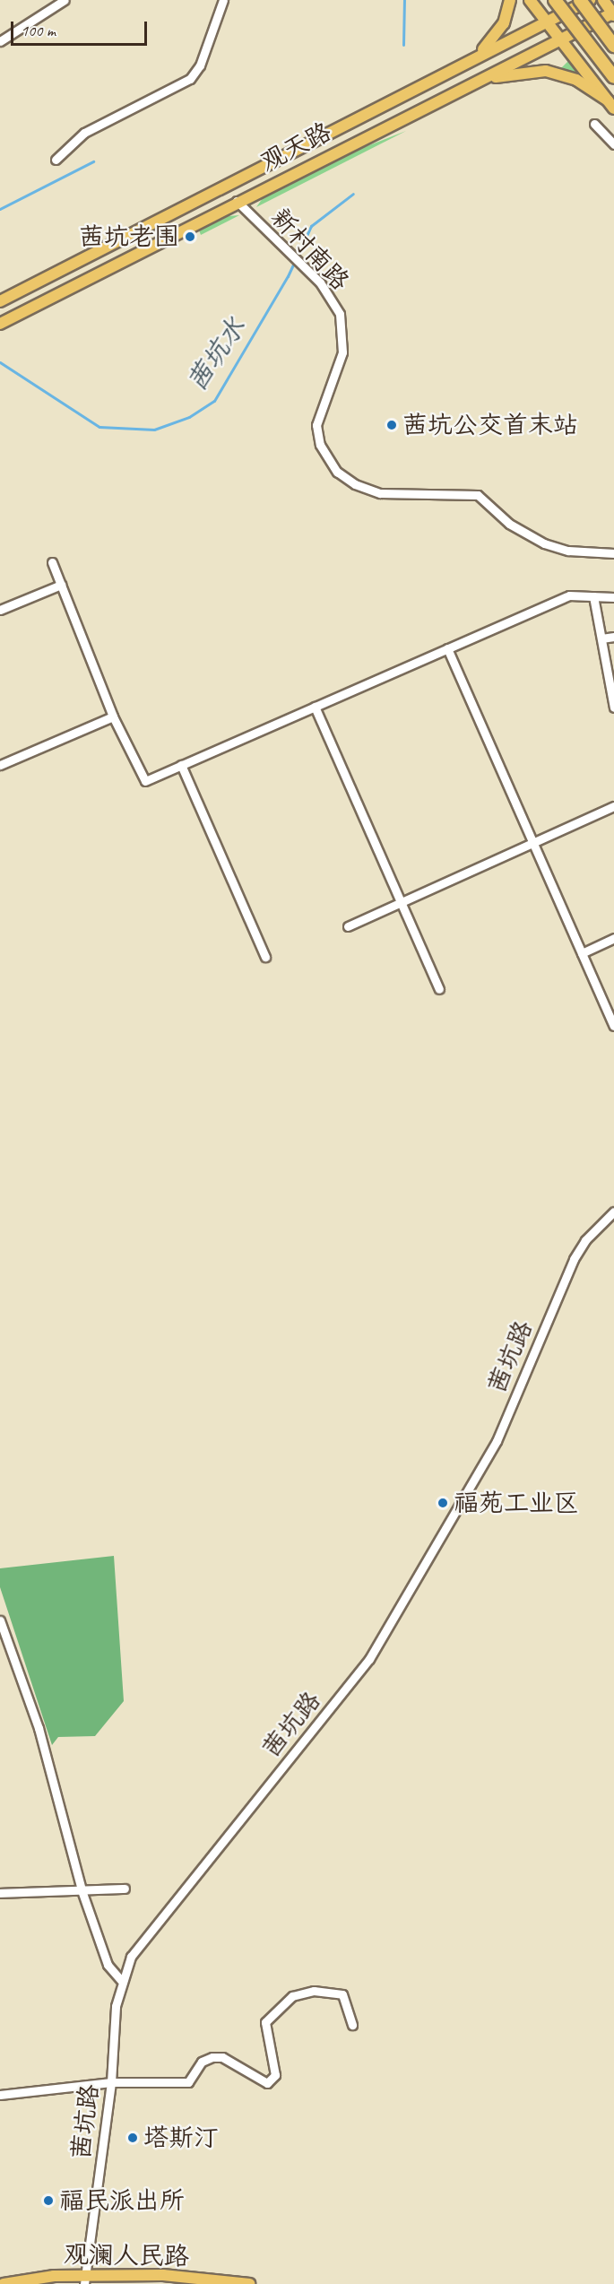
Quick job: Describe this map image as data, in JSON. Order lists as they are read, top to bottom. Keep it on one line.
{"streets":{"main road":["观天路","观澜人民路"],"street":["新村南路","茜坑路"]},"crossings":[["观天路","新村南路"],["茜坑路","观澜人民路"]],"water":["茜坑水"],"places":["茜坑老围","茜坑公交首末站","福苑工业区","塔斯汀","福民派出所"],"scale_bar":"100 m"}
